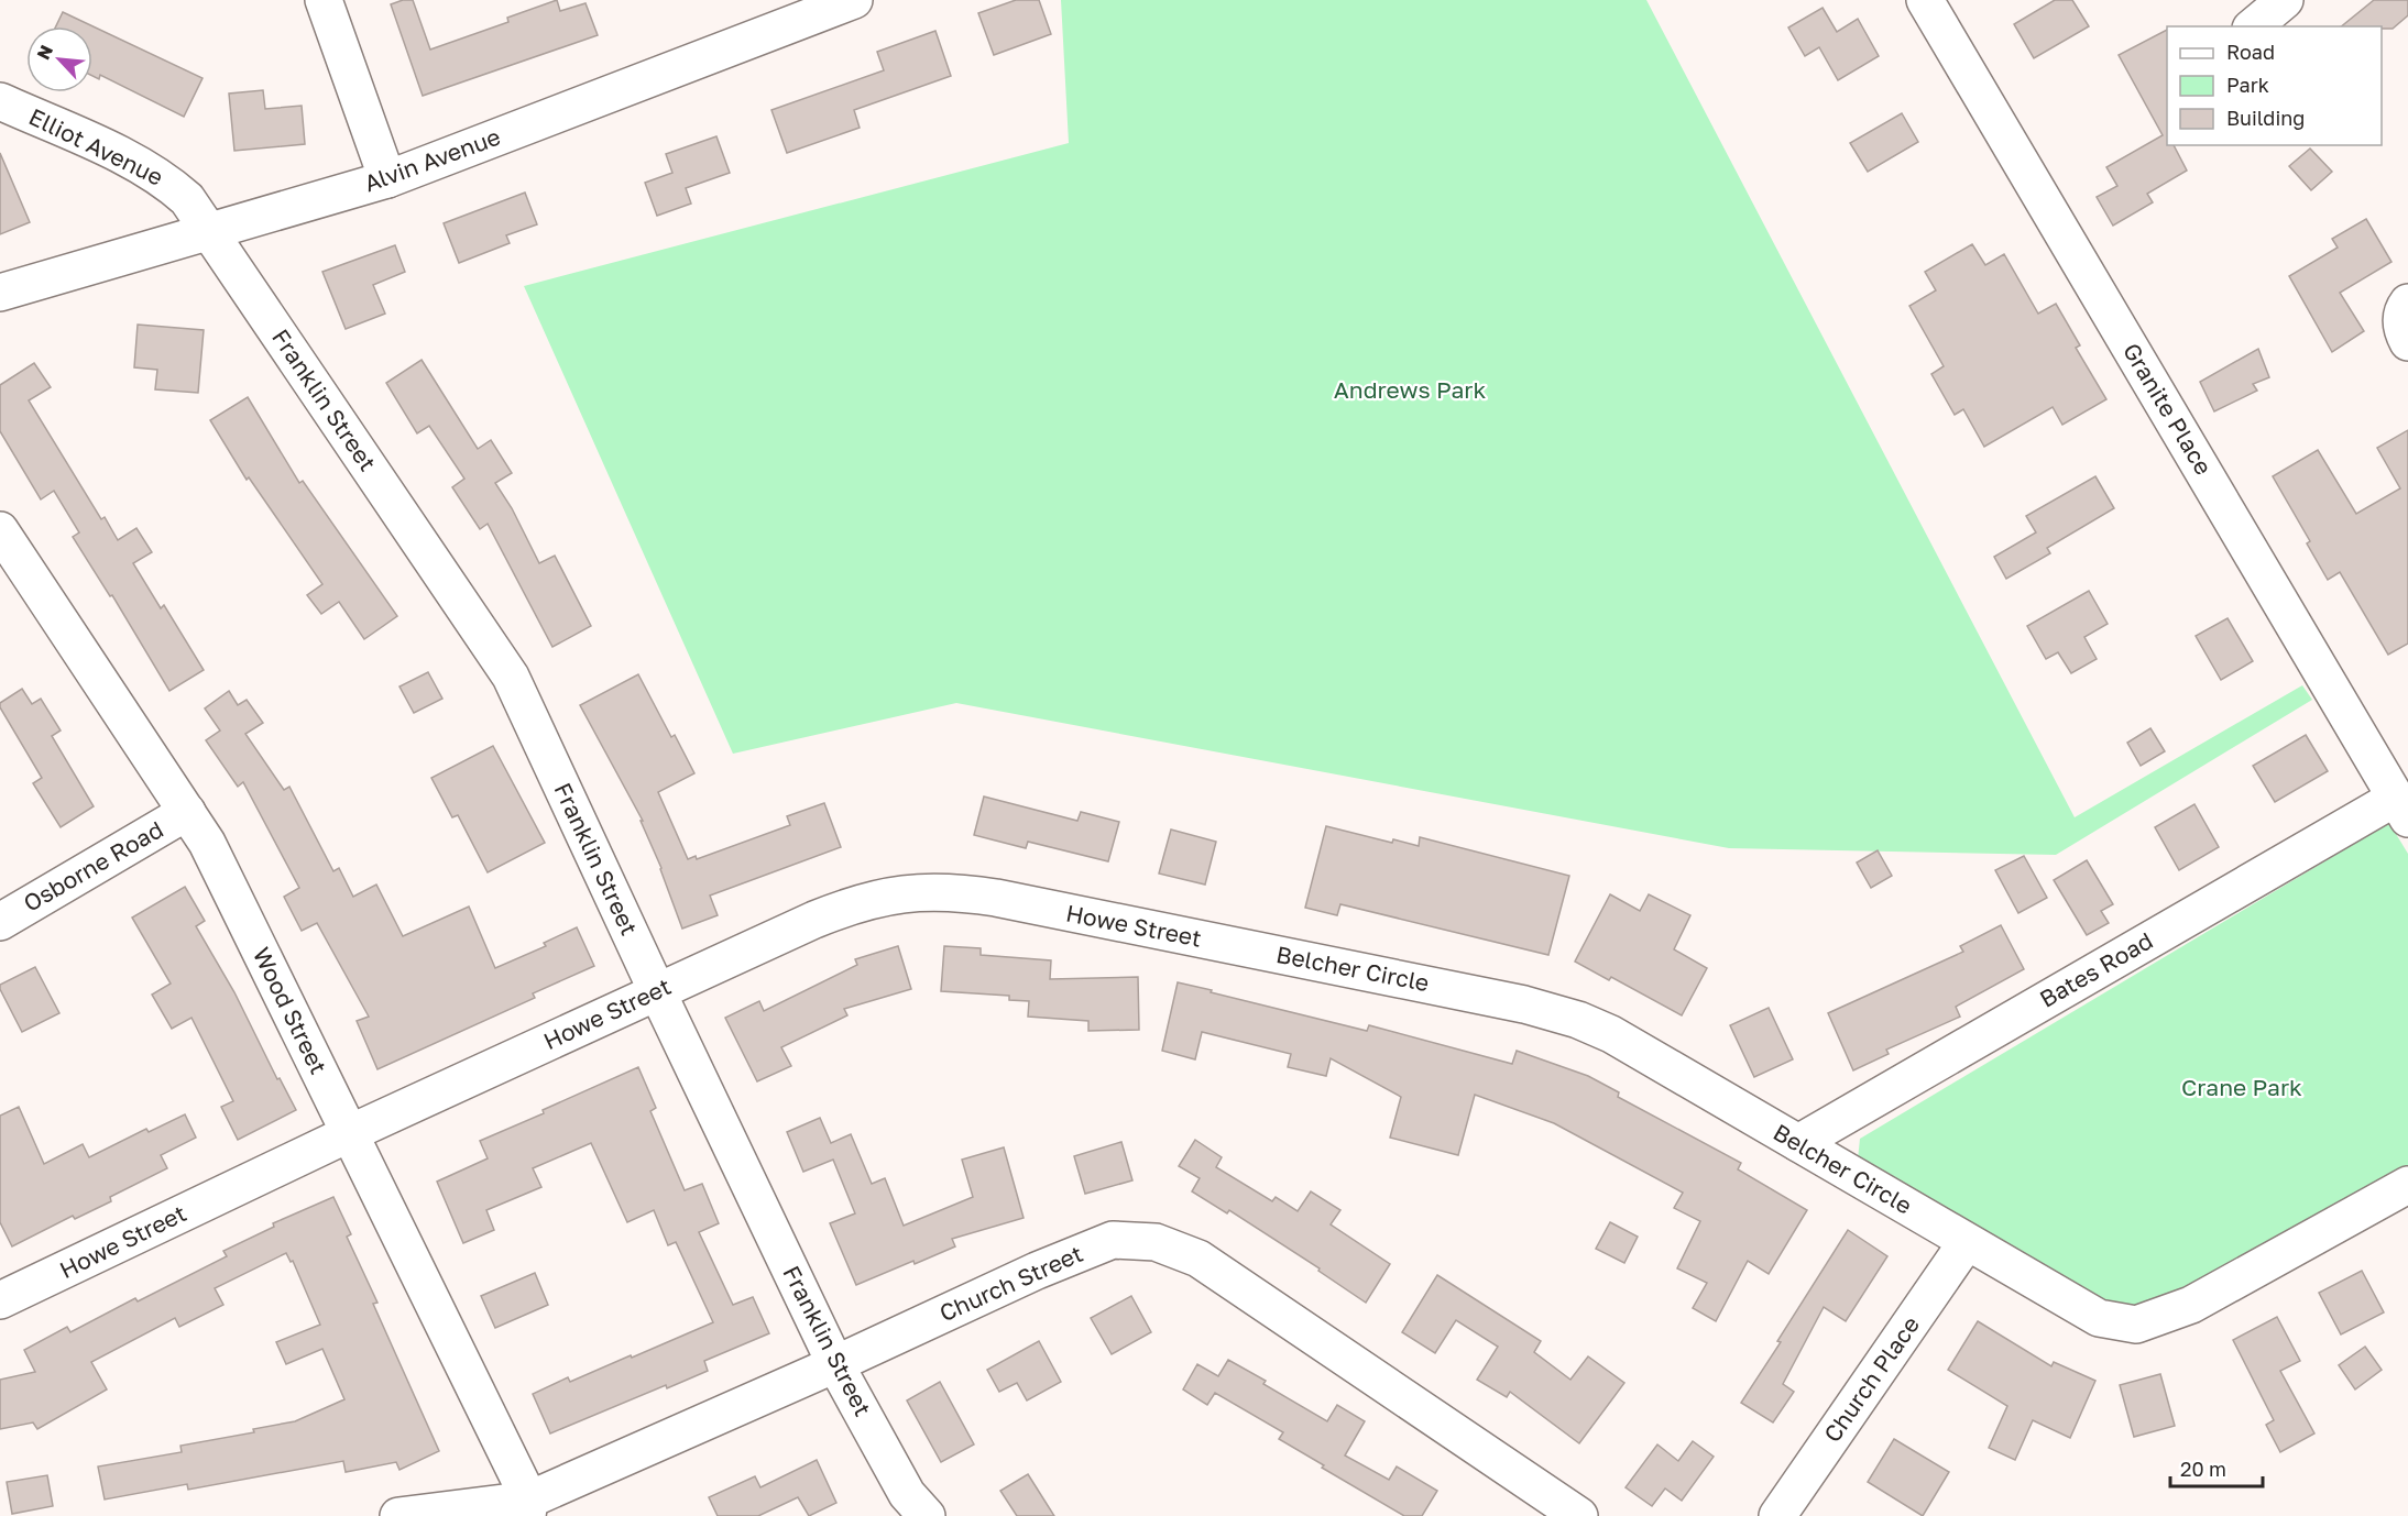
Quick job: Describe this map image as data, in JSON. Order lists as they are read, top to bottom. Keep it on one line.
{"streets":{"street":["Elliot Avenue","Alvin Avenue","Franklin Street","Granite Place","Osborne Road","Howe Street","Belcher Circle","Bates Road","Wood Street","Church Street","Church Place"]},"crossings":[["Elliot Avenue","Alvin Avenue"],["Elliot Avenue","Franklin Street"],["Alvin Avenue","Franklin Street"],["Franklin Street","Howe Street"],["Franklin Street","Church Street"],["Granite Place","Bates Road"],["Osborne Road","Wood Street"],["Howe Street","Belcher Circle"],["Howe Street","Wood Street"],["Belcher Circle","Bates Road"],["Belcher Circle","Church Place"],["Wood Street","Church Street"]],"parks":["Andrews Park","Crane Park"],"legend":["Road","Park","Building"],"scale_bar":"20 m","north":"top left"}
